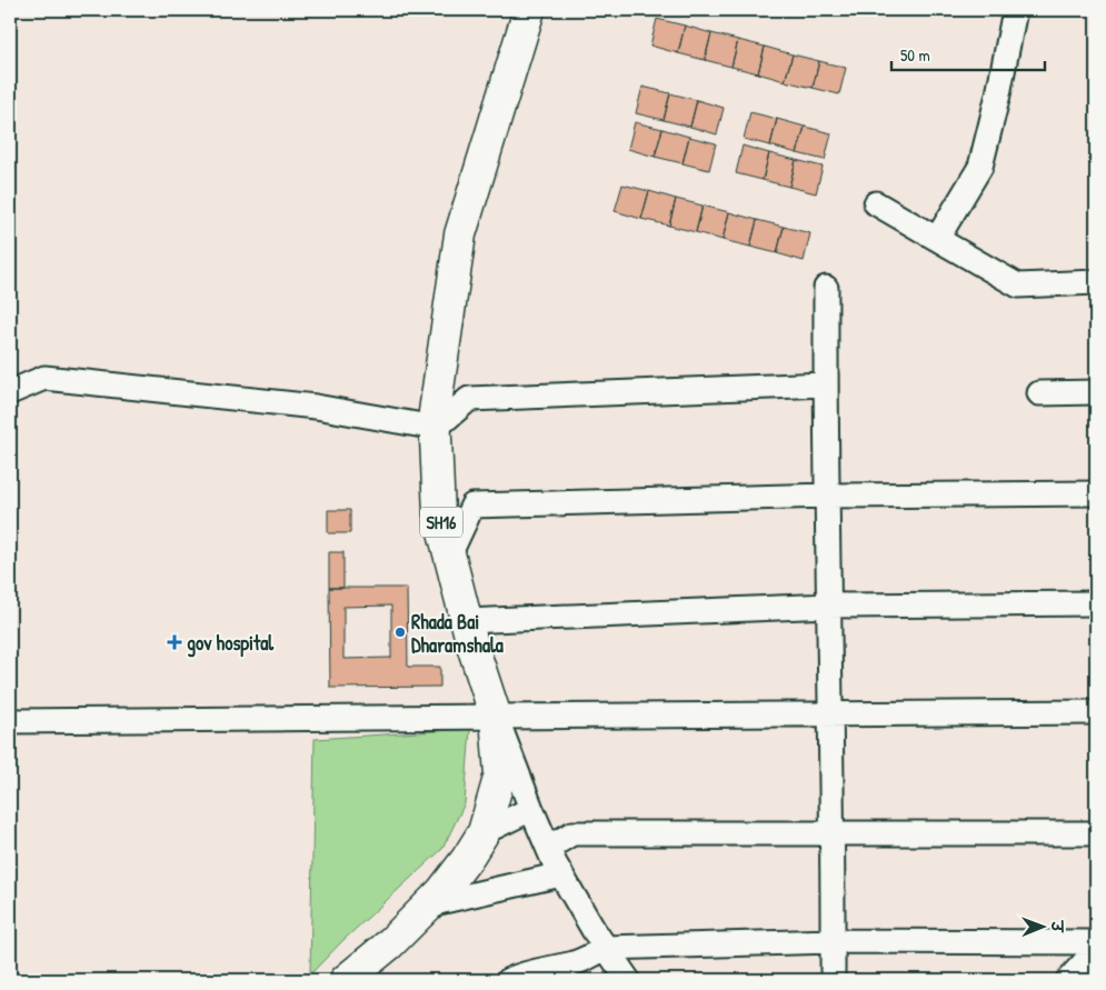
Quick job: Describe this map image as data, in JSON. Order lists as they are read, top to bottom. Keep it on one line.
{"streets":{"main road":["SH16"]},"places":{"other":["Rhada Bai Dharamshala"],"health":["gov hospital"]},"scale_bar":"50 m","north":"right"}
